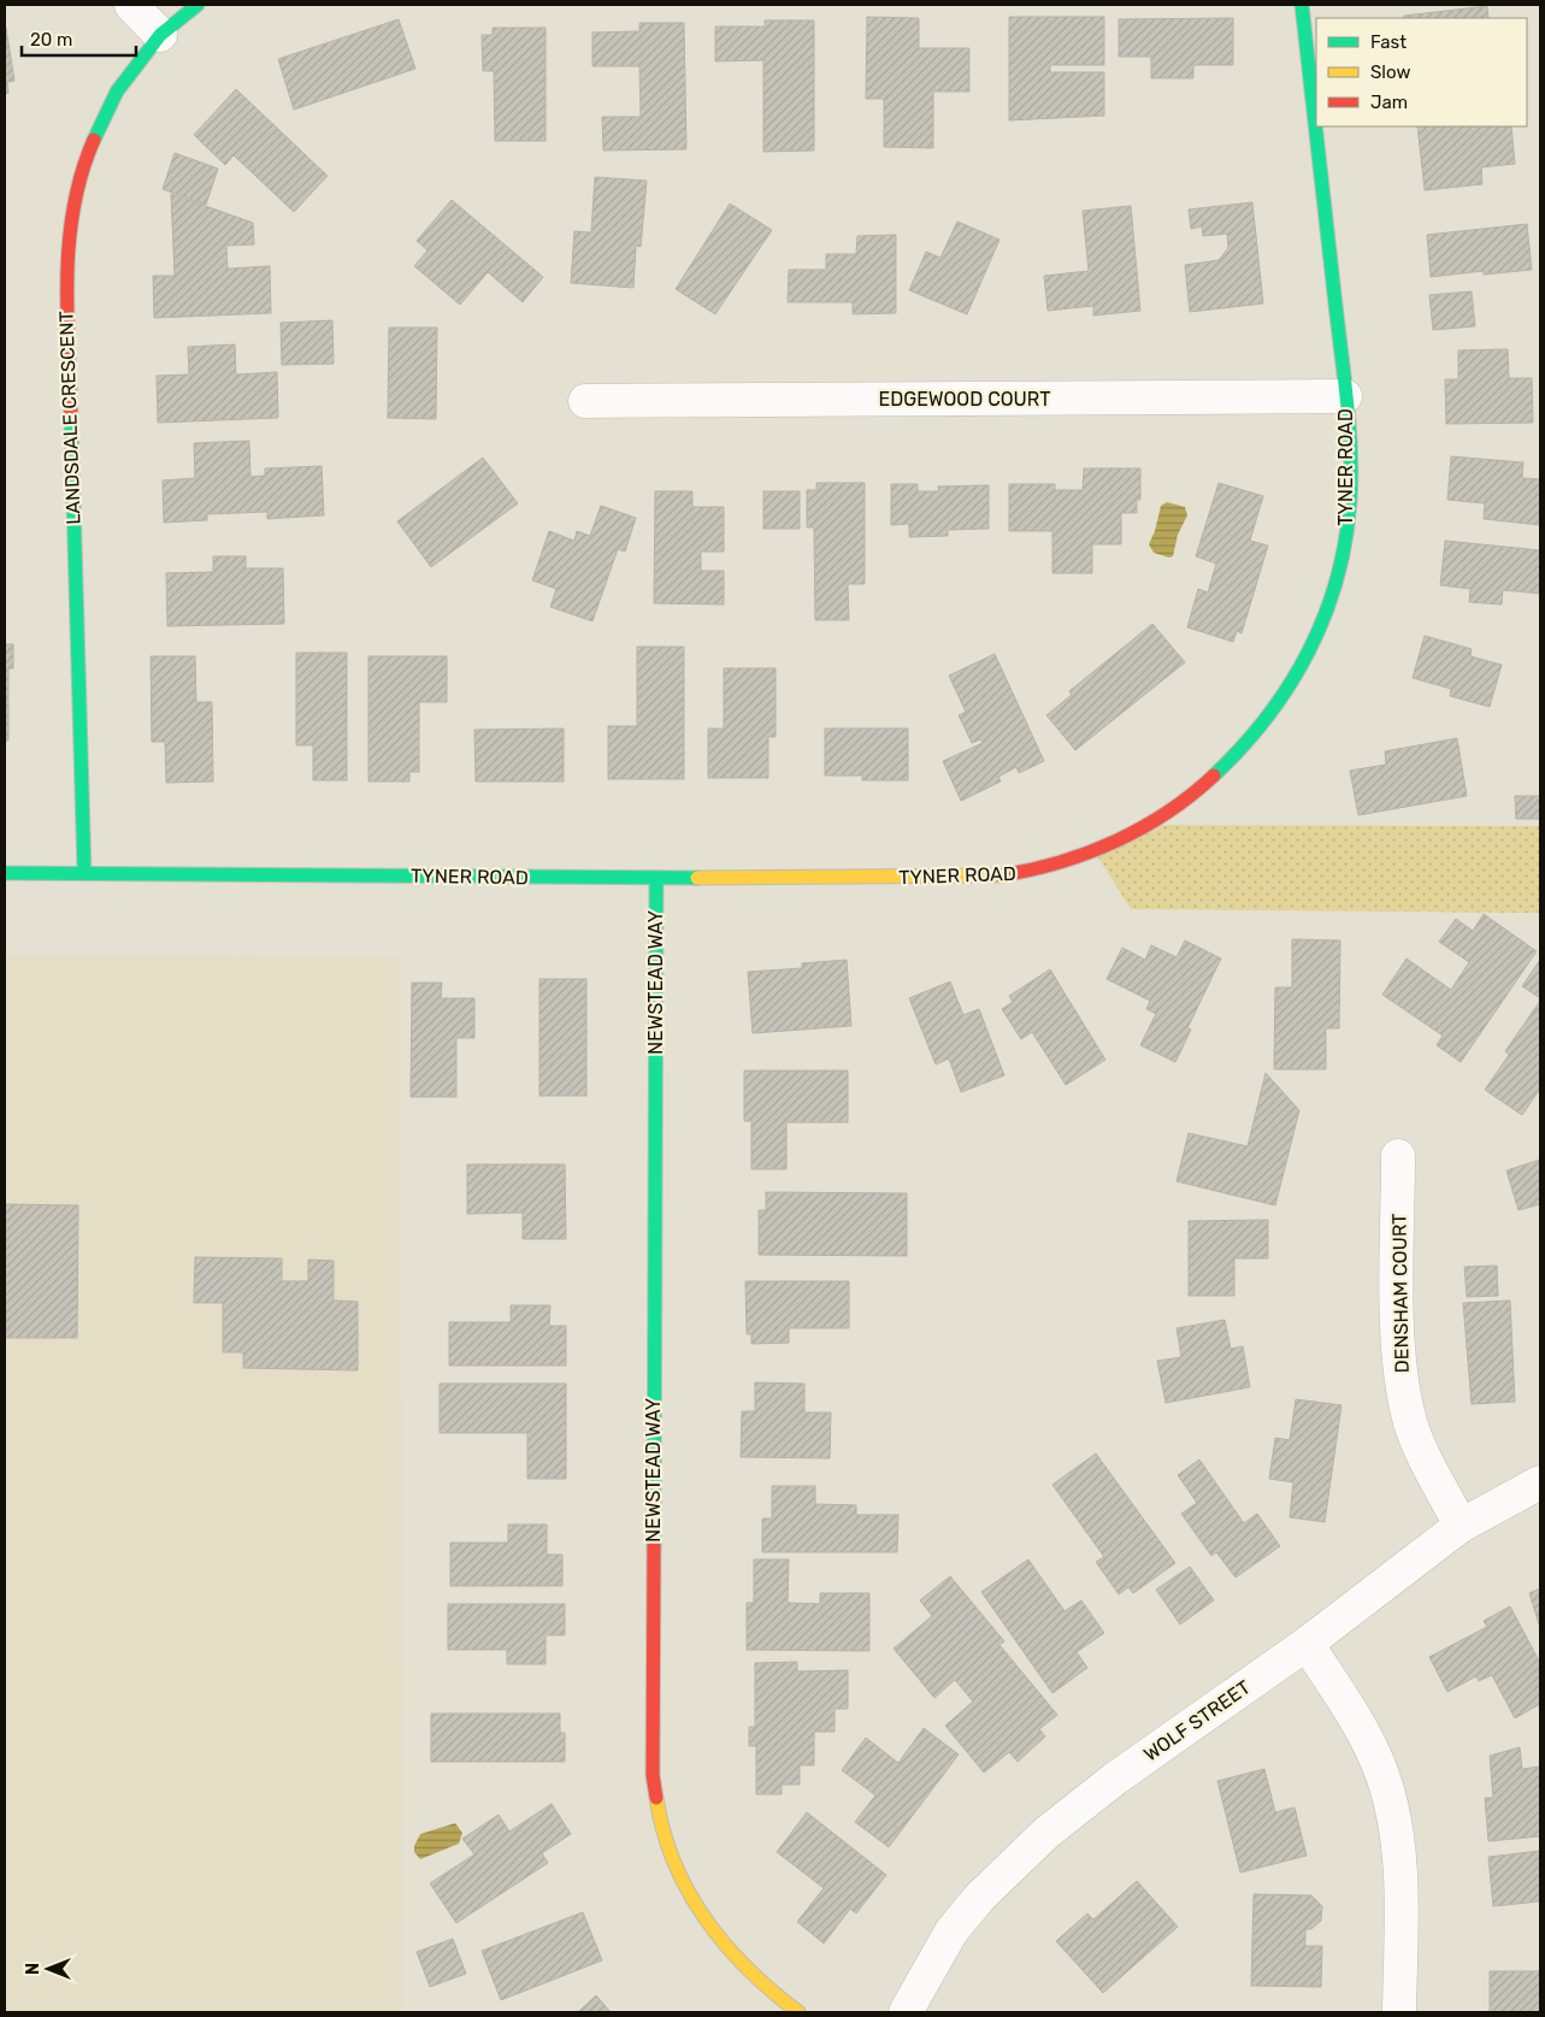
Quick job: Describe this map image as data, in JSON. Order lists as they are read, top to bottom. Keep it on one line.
{"streets":{"street":["EDGEWOOD COURT","LANDSDALE CRESCENT","TYNER ROAD","NEWSTEAD WAY","DENSHAM COURT","WOLF STREET"]},"crossings":[["EDGEWOOD COURT","TYNER ROAD"],["LANDSDALE CRESCENT","TYNER ROAD"],["TYNER ROAD","NEWSTEAD WAY"],["DENSHAM COURT","WOLF STREET"]],"legend":["Fast","Slow","Jam"],"scale_bar":"20 m","north":"left"}
